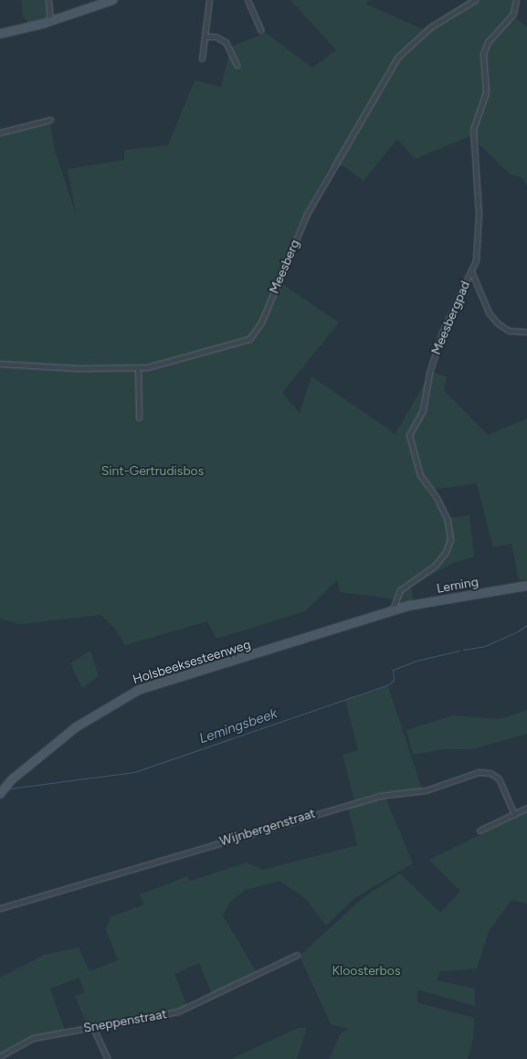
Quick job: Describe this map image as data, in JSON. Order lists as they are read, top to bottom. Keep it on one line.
{"streets":{"street":["Meesberg","Meesbergpad","Leming","Holsbeeksesteenweg","Wijnbergenstraat","Sneppenstraat"]},"crossings":[["Meesbergpad","Leming"],["Meesbergpad","Holsbeeksesteenweg"],["Leming","Holsbeeksesteenweg"]],"water":["Lemingsbeek"],"parks":["Sint-Gertrudisbos","Kloosterbos"]}
